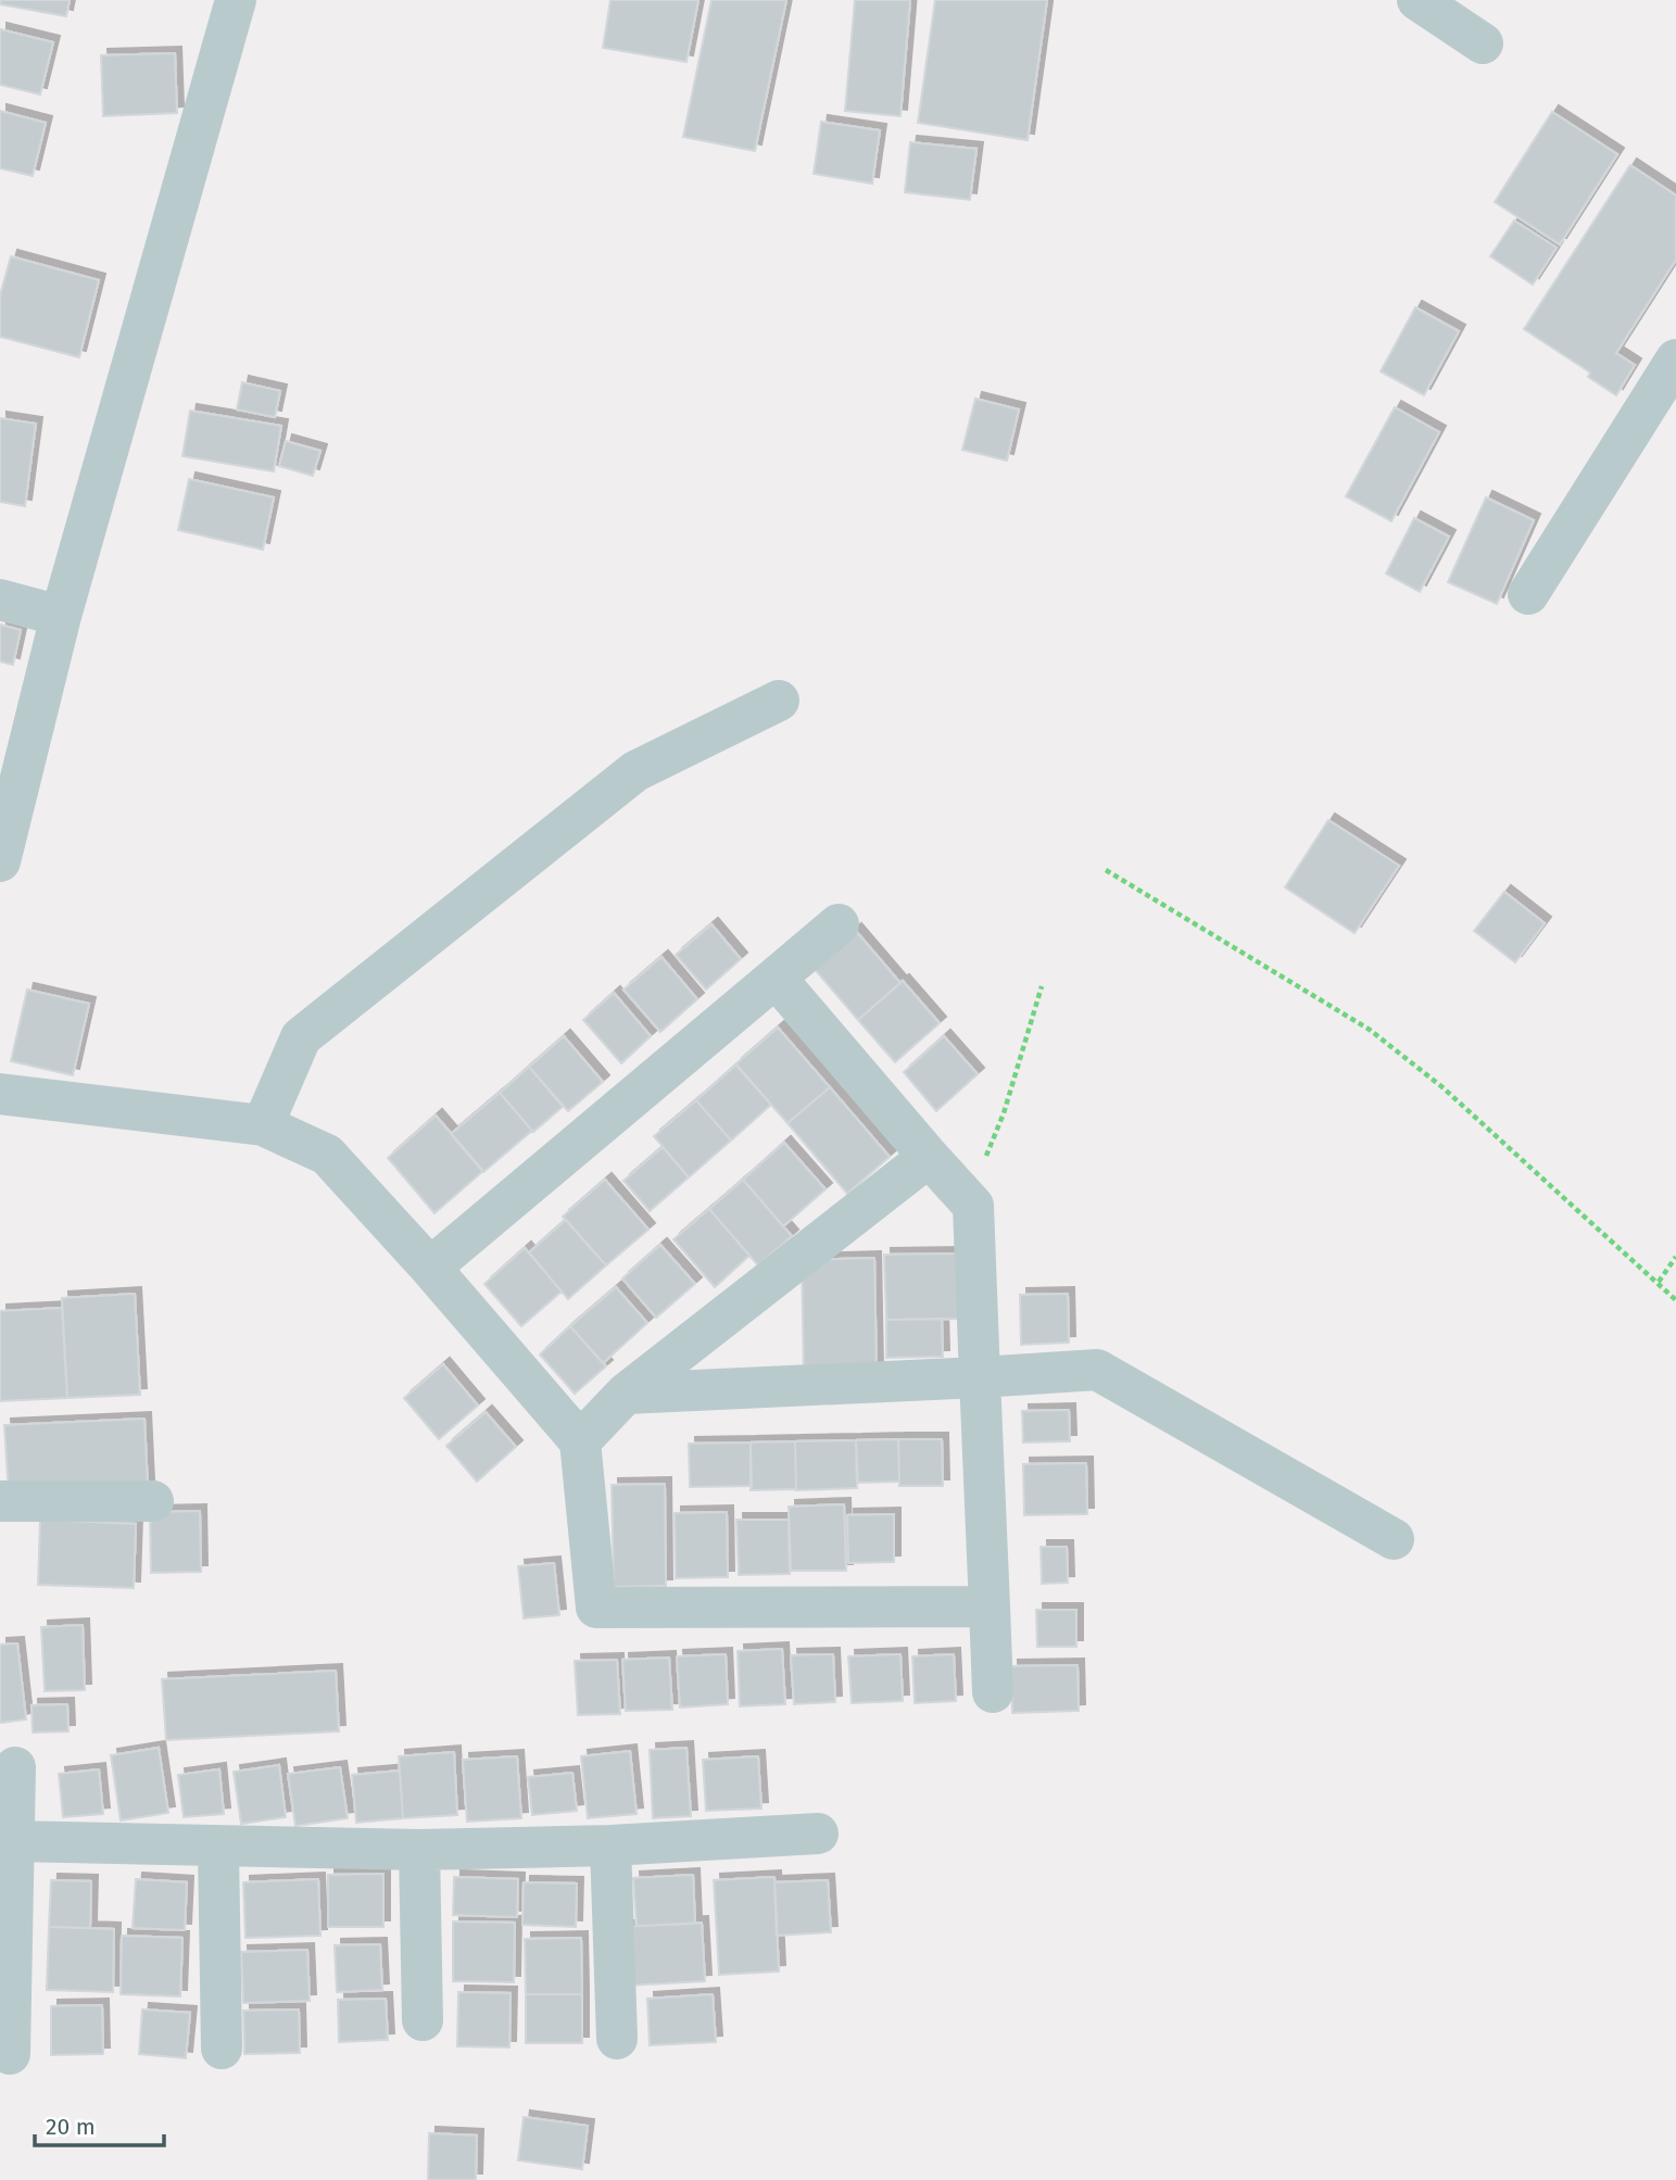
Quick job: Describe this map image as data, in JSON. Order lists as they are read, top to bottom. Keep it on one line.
{"scale_bar":"20 m"}
